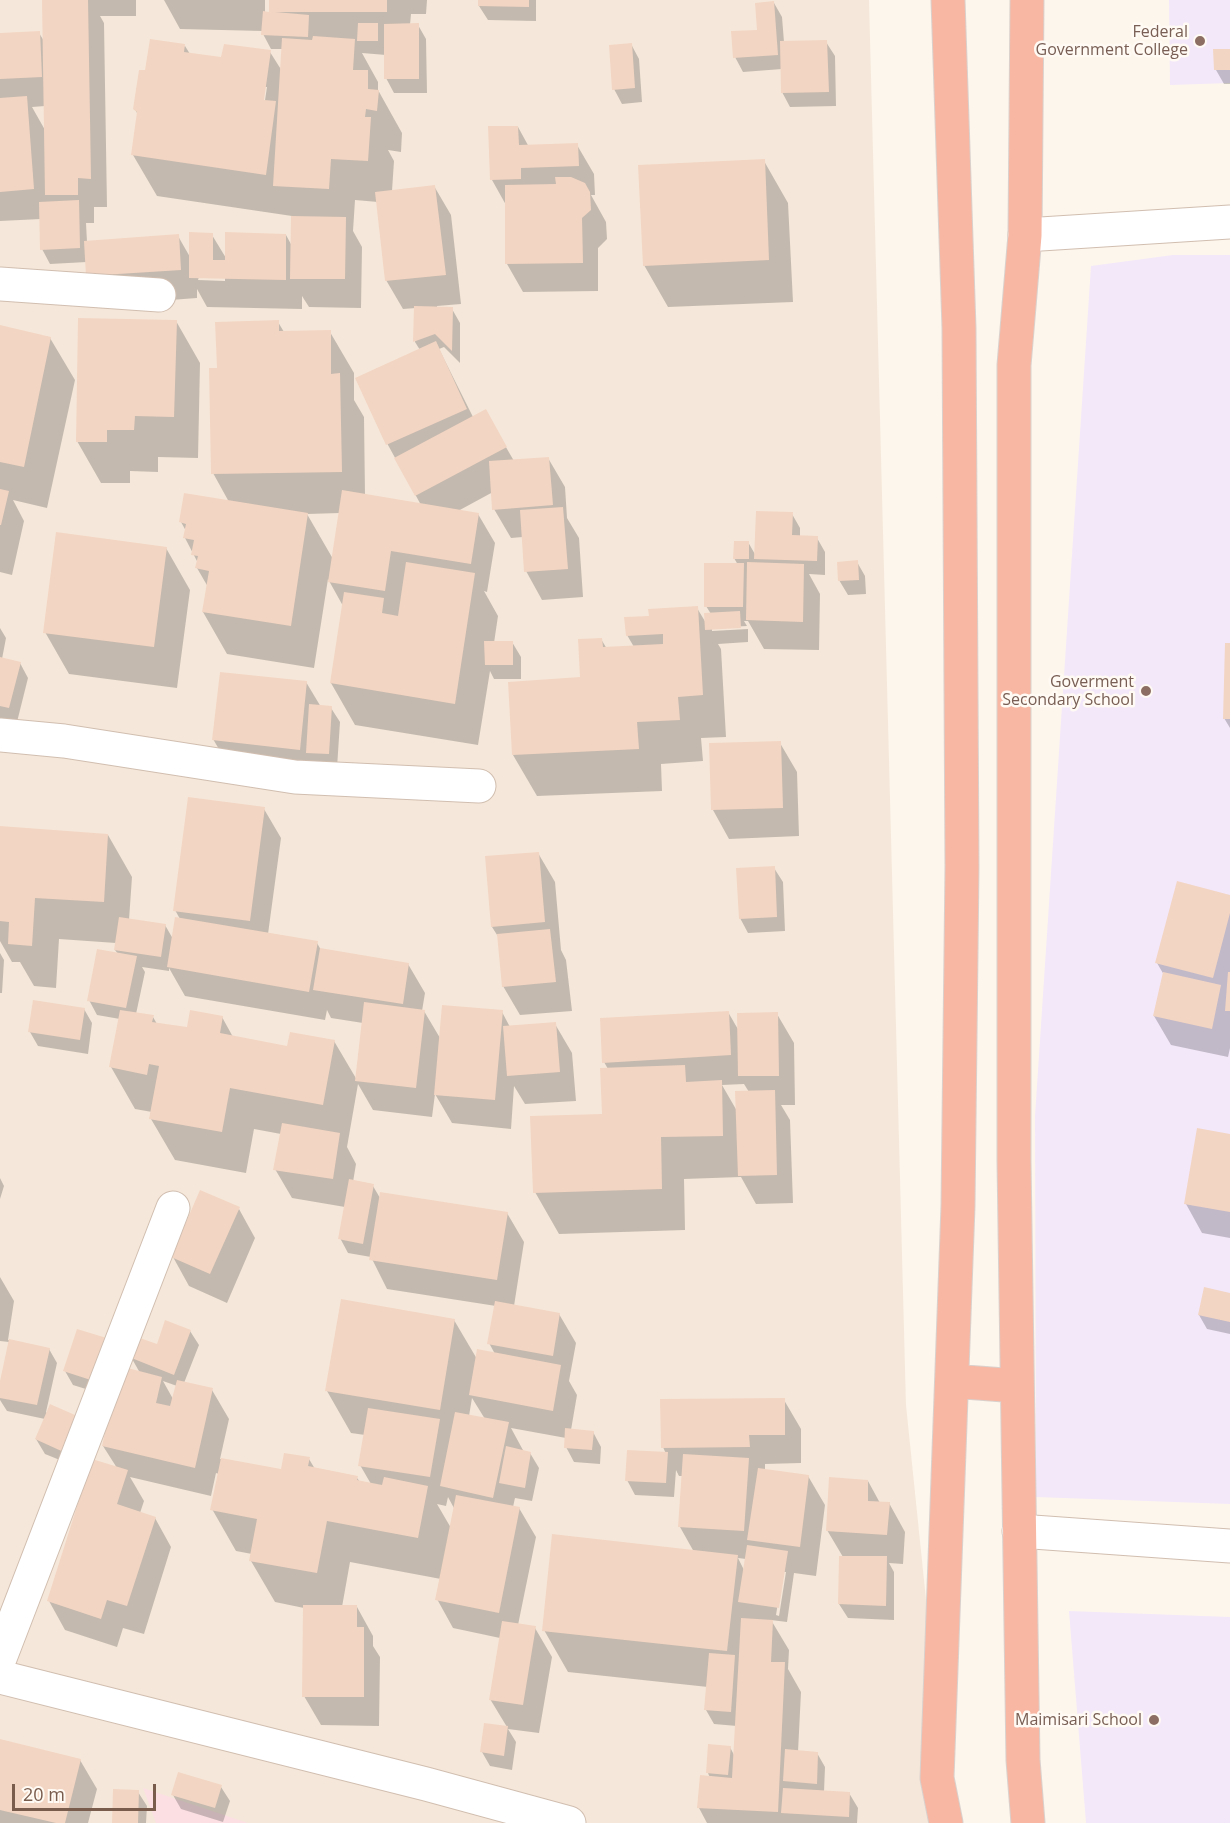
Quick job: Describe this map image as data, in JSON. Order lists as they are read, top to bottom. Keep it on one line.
{"places":["Federal Government College","Goverment Secondary School","Maimisari School"],"scale_bar":"20 m"}
